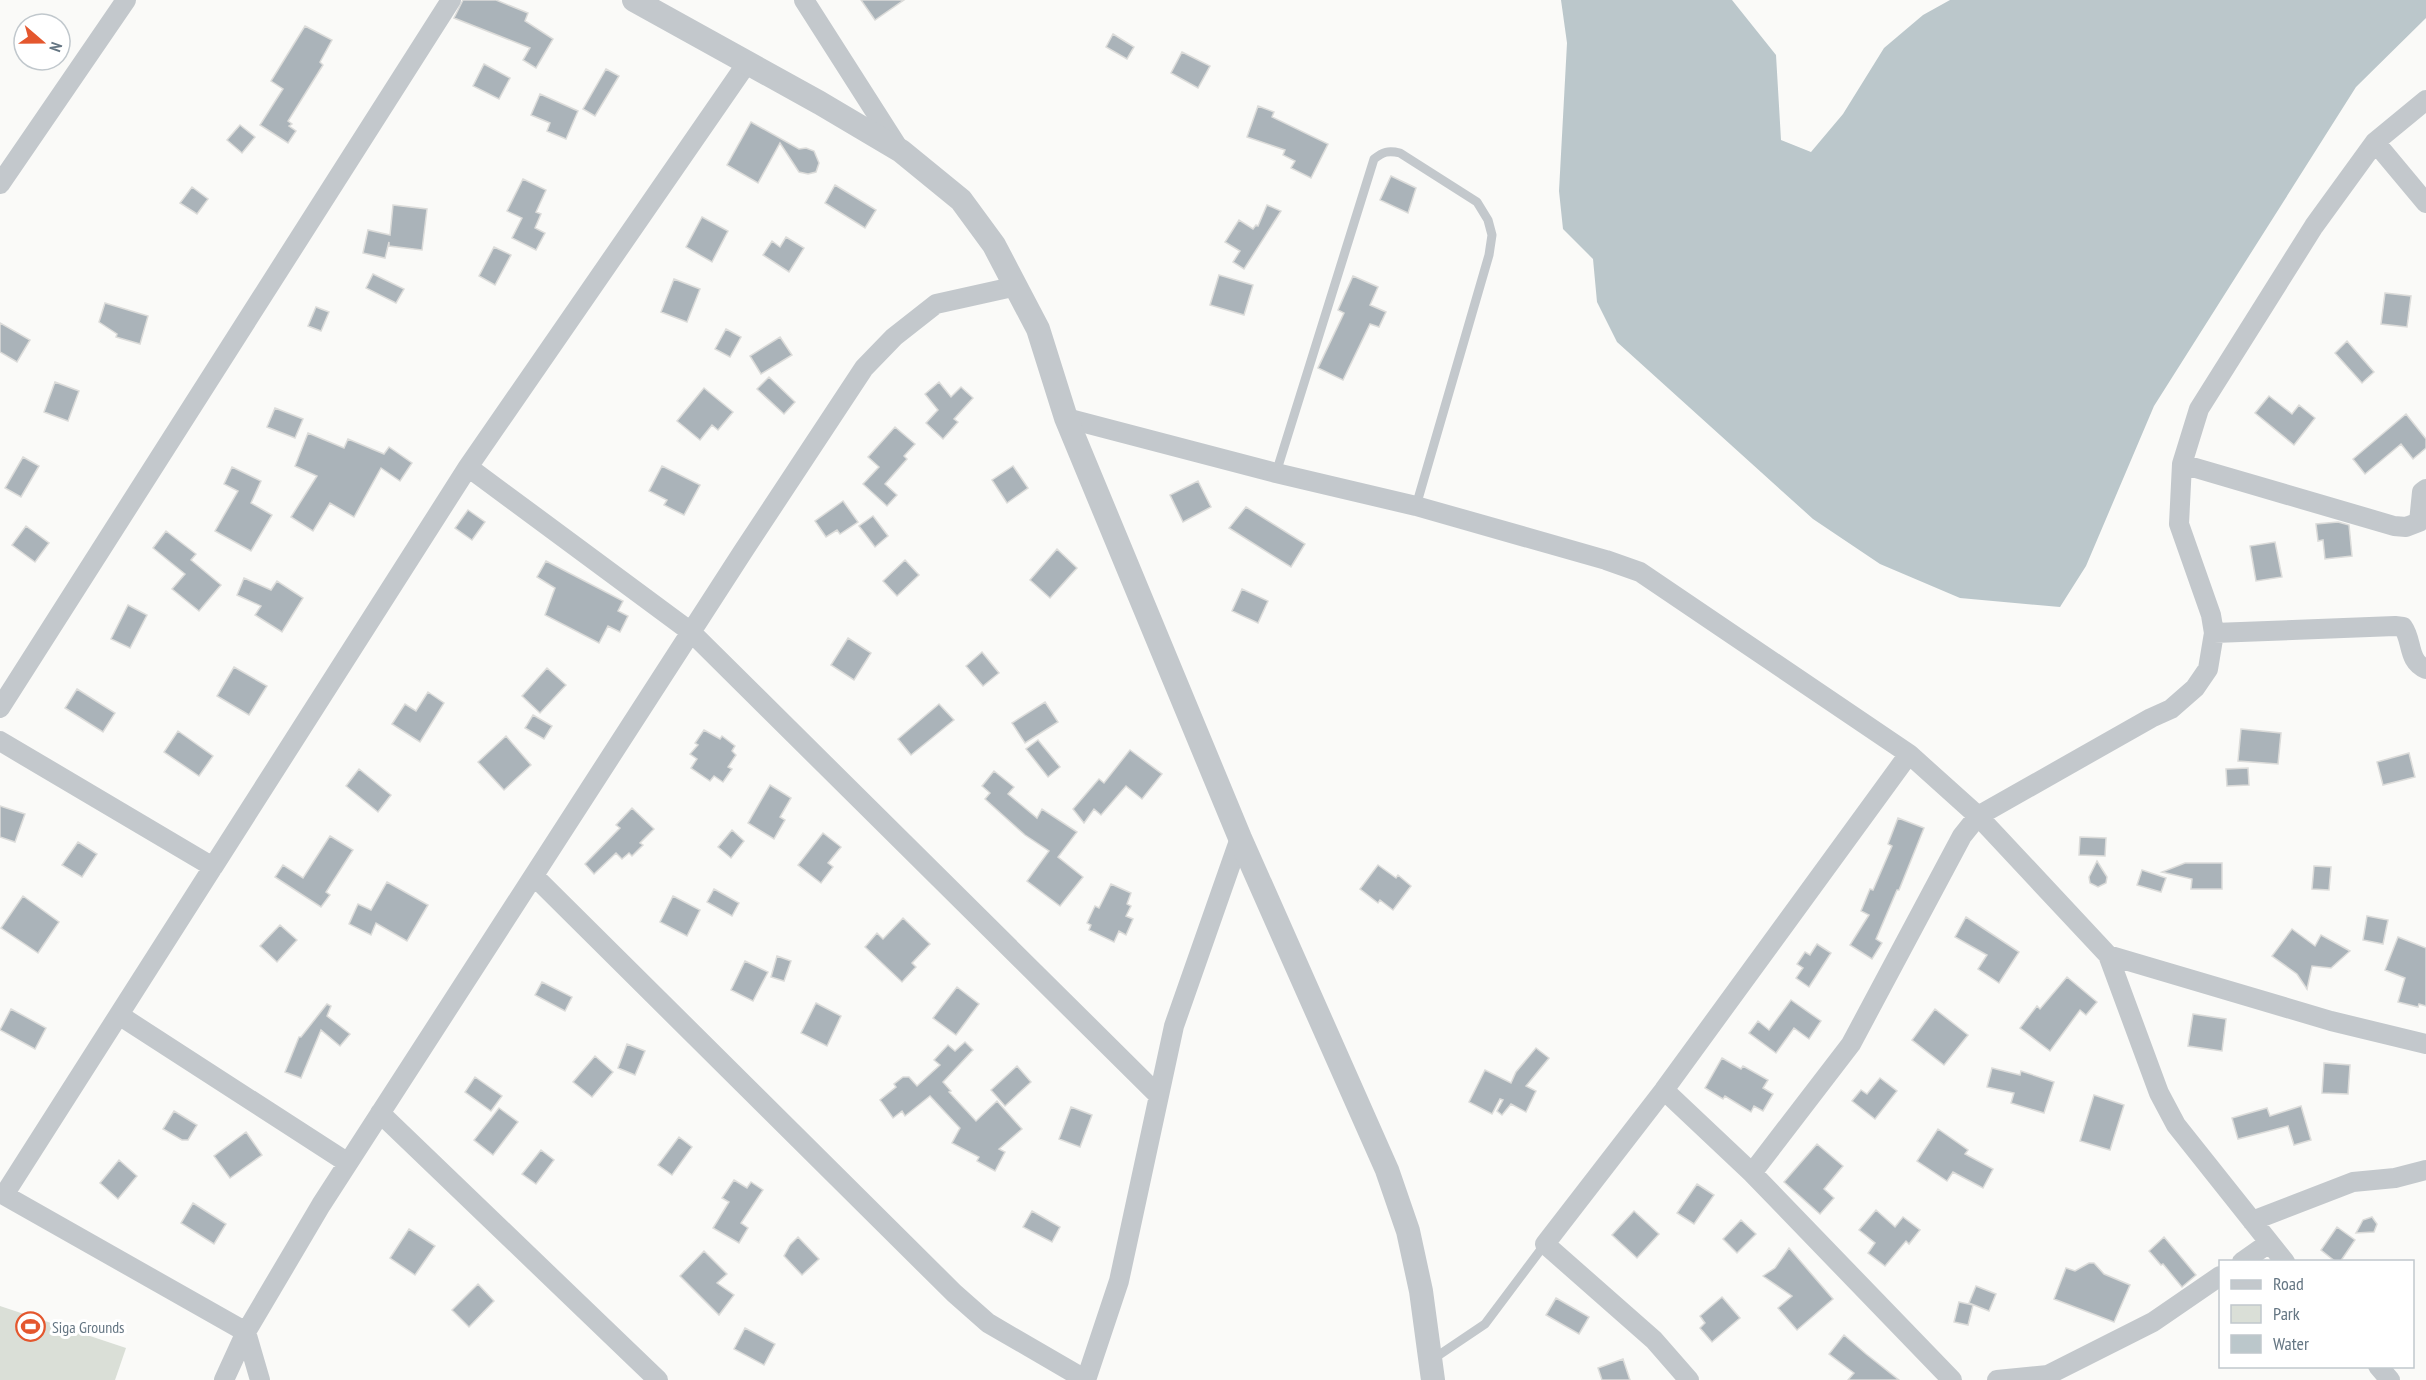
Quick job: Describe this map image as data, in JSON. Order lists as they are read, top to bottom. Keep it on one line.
{"places":{"sports":["Siga Grounds"]},"legend":["Road","Park","Water"],"north":"right"}
